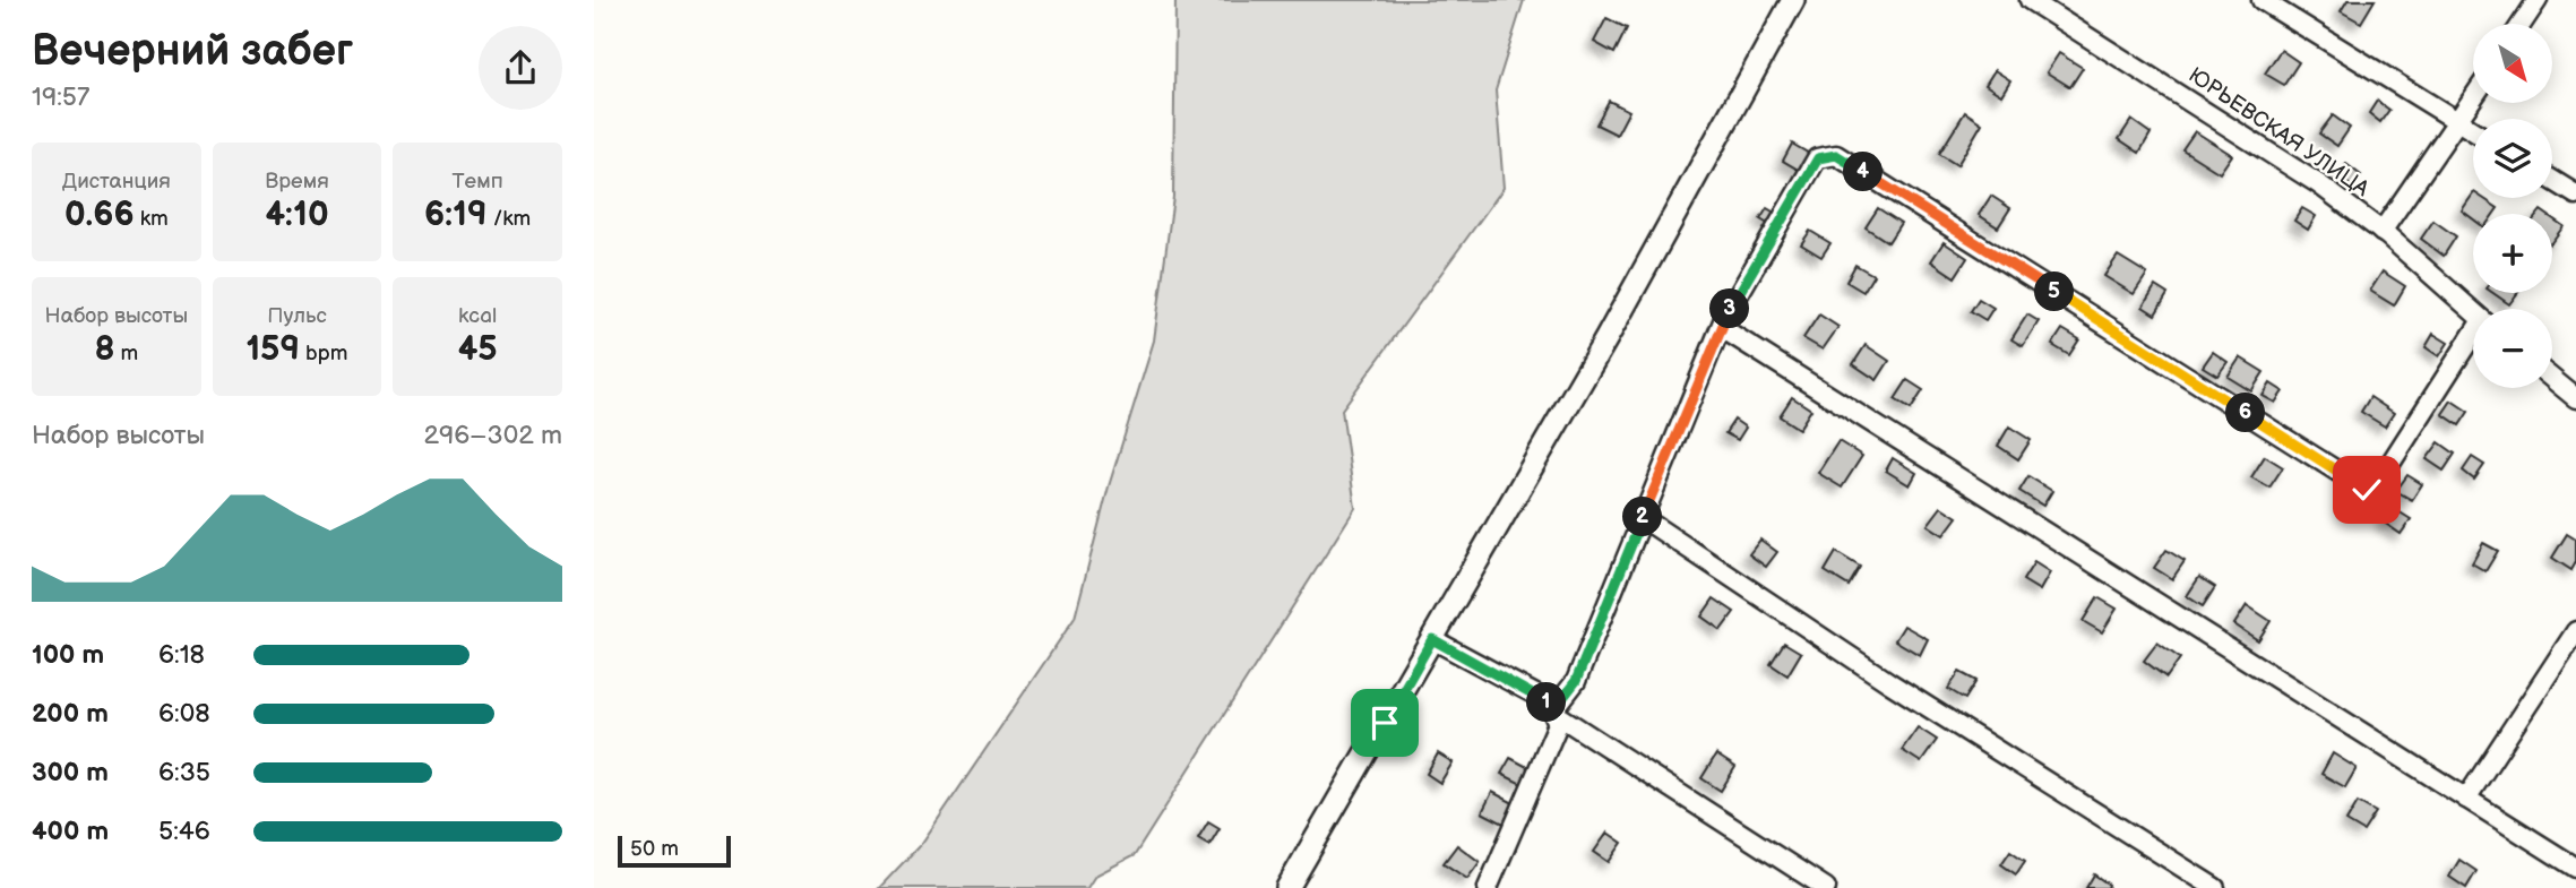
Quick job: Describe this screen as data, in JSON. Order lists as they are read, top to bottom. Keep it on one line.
{"streets":{"street":["ЮРЬЕВСКАЯ УЛИЦА"]},"scale_bar":"50 m","north":"bottom right","page":{"heading":["Вечерний забег","19:57"],"map_buttons":["+","−"],"stats":[["Дистанция","0.66 km"],["Время","4:10"],["Темп","6:19 /km"],["Набор высоты","8 m"],["Пульс","159 bpm"],["kcal","45"]],"pins":["4","5","3","6","2","1"],"chart":["Набор высоты","296–302 m"],"list":[{"name":"100 m","note":"6:18"},{"name":"200 m","note":"6:08"},{"name":"300 m","note":"6:35"},{"name":"400 m","note":"5:46"}],"scale":"50 m"}}
